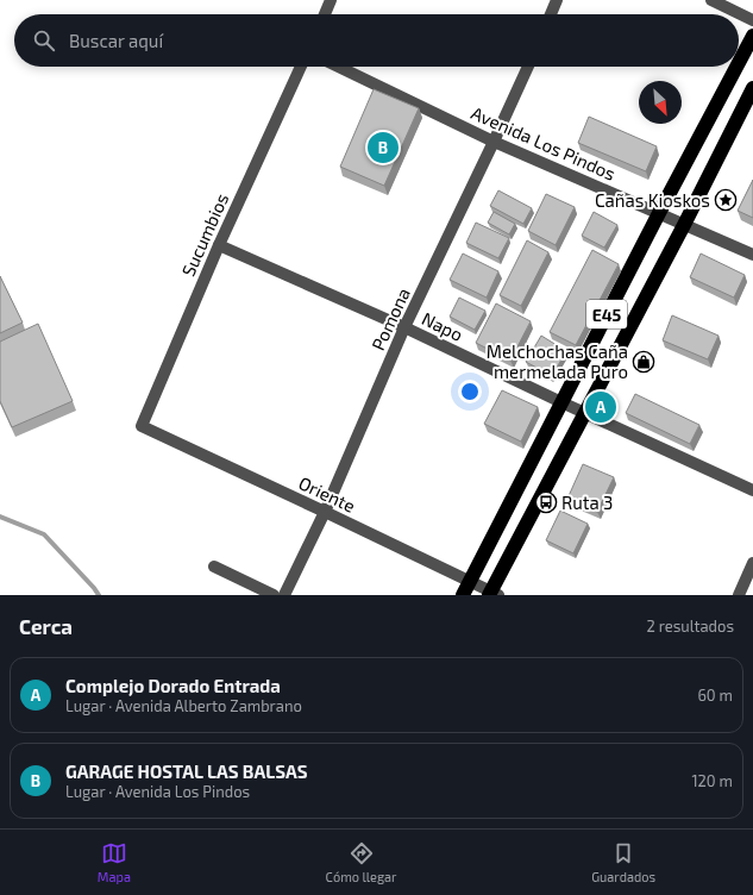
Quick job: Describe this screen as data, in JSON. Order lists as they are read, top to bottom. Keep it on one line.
{"streets":{"highway":["E45"],"street":["Avenida Los Pindos","Sucumbios","Pomona","Napo","Oriente"]},"crossings":[["Avenida Los Pindos","E45"],["Avenida Los Pindos","Pomona"],["Sucumbios","Napo"],["Sucumbios","Oriente"],["E45","Napo"],["E45","Oriente"],["Pomona","Napo"],["Pomona","Oriente"]],"places":{"place":["Cañas Kioskos"],"shop":["Melchochas Caña mermelada Puro"],"bus stop":["Ruta 3"]},"north":"bottom right","page":{"search":"Buscar aquí","pins":["B","A"],"heading":["Cerca","2 resultados"],"list":[{"mark":"A","name":"Complejo Dorado Entrada","note":"Lugar · Avenida Alberto Zambrano","value":"60 m"},{"mark":"B","name":"GARAGE HOSTAL LAS BALSAS","note":"Lugar · Avenida Los Pindos","value":"120 m"}],"nav":["Mapa","Cómo llegar","Guardados"]}}
